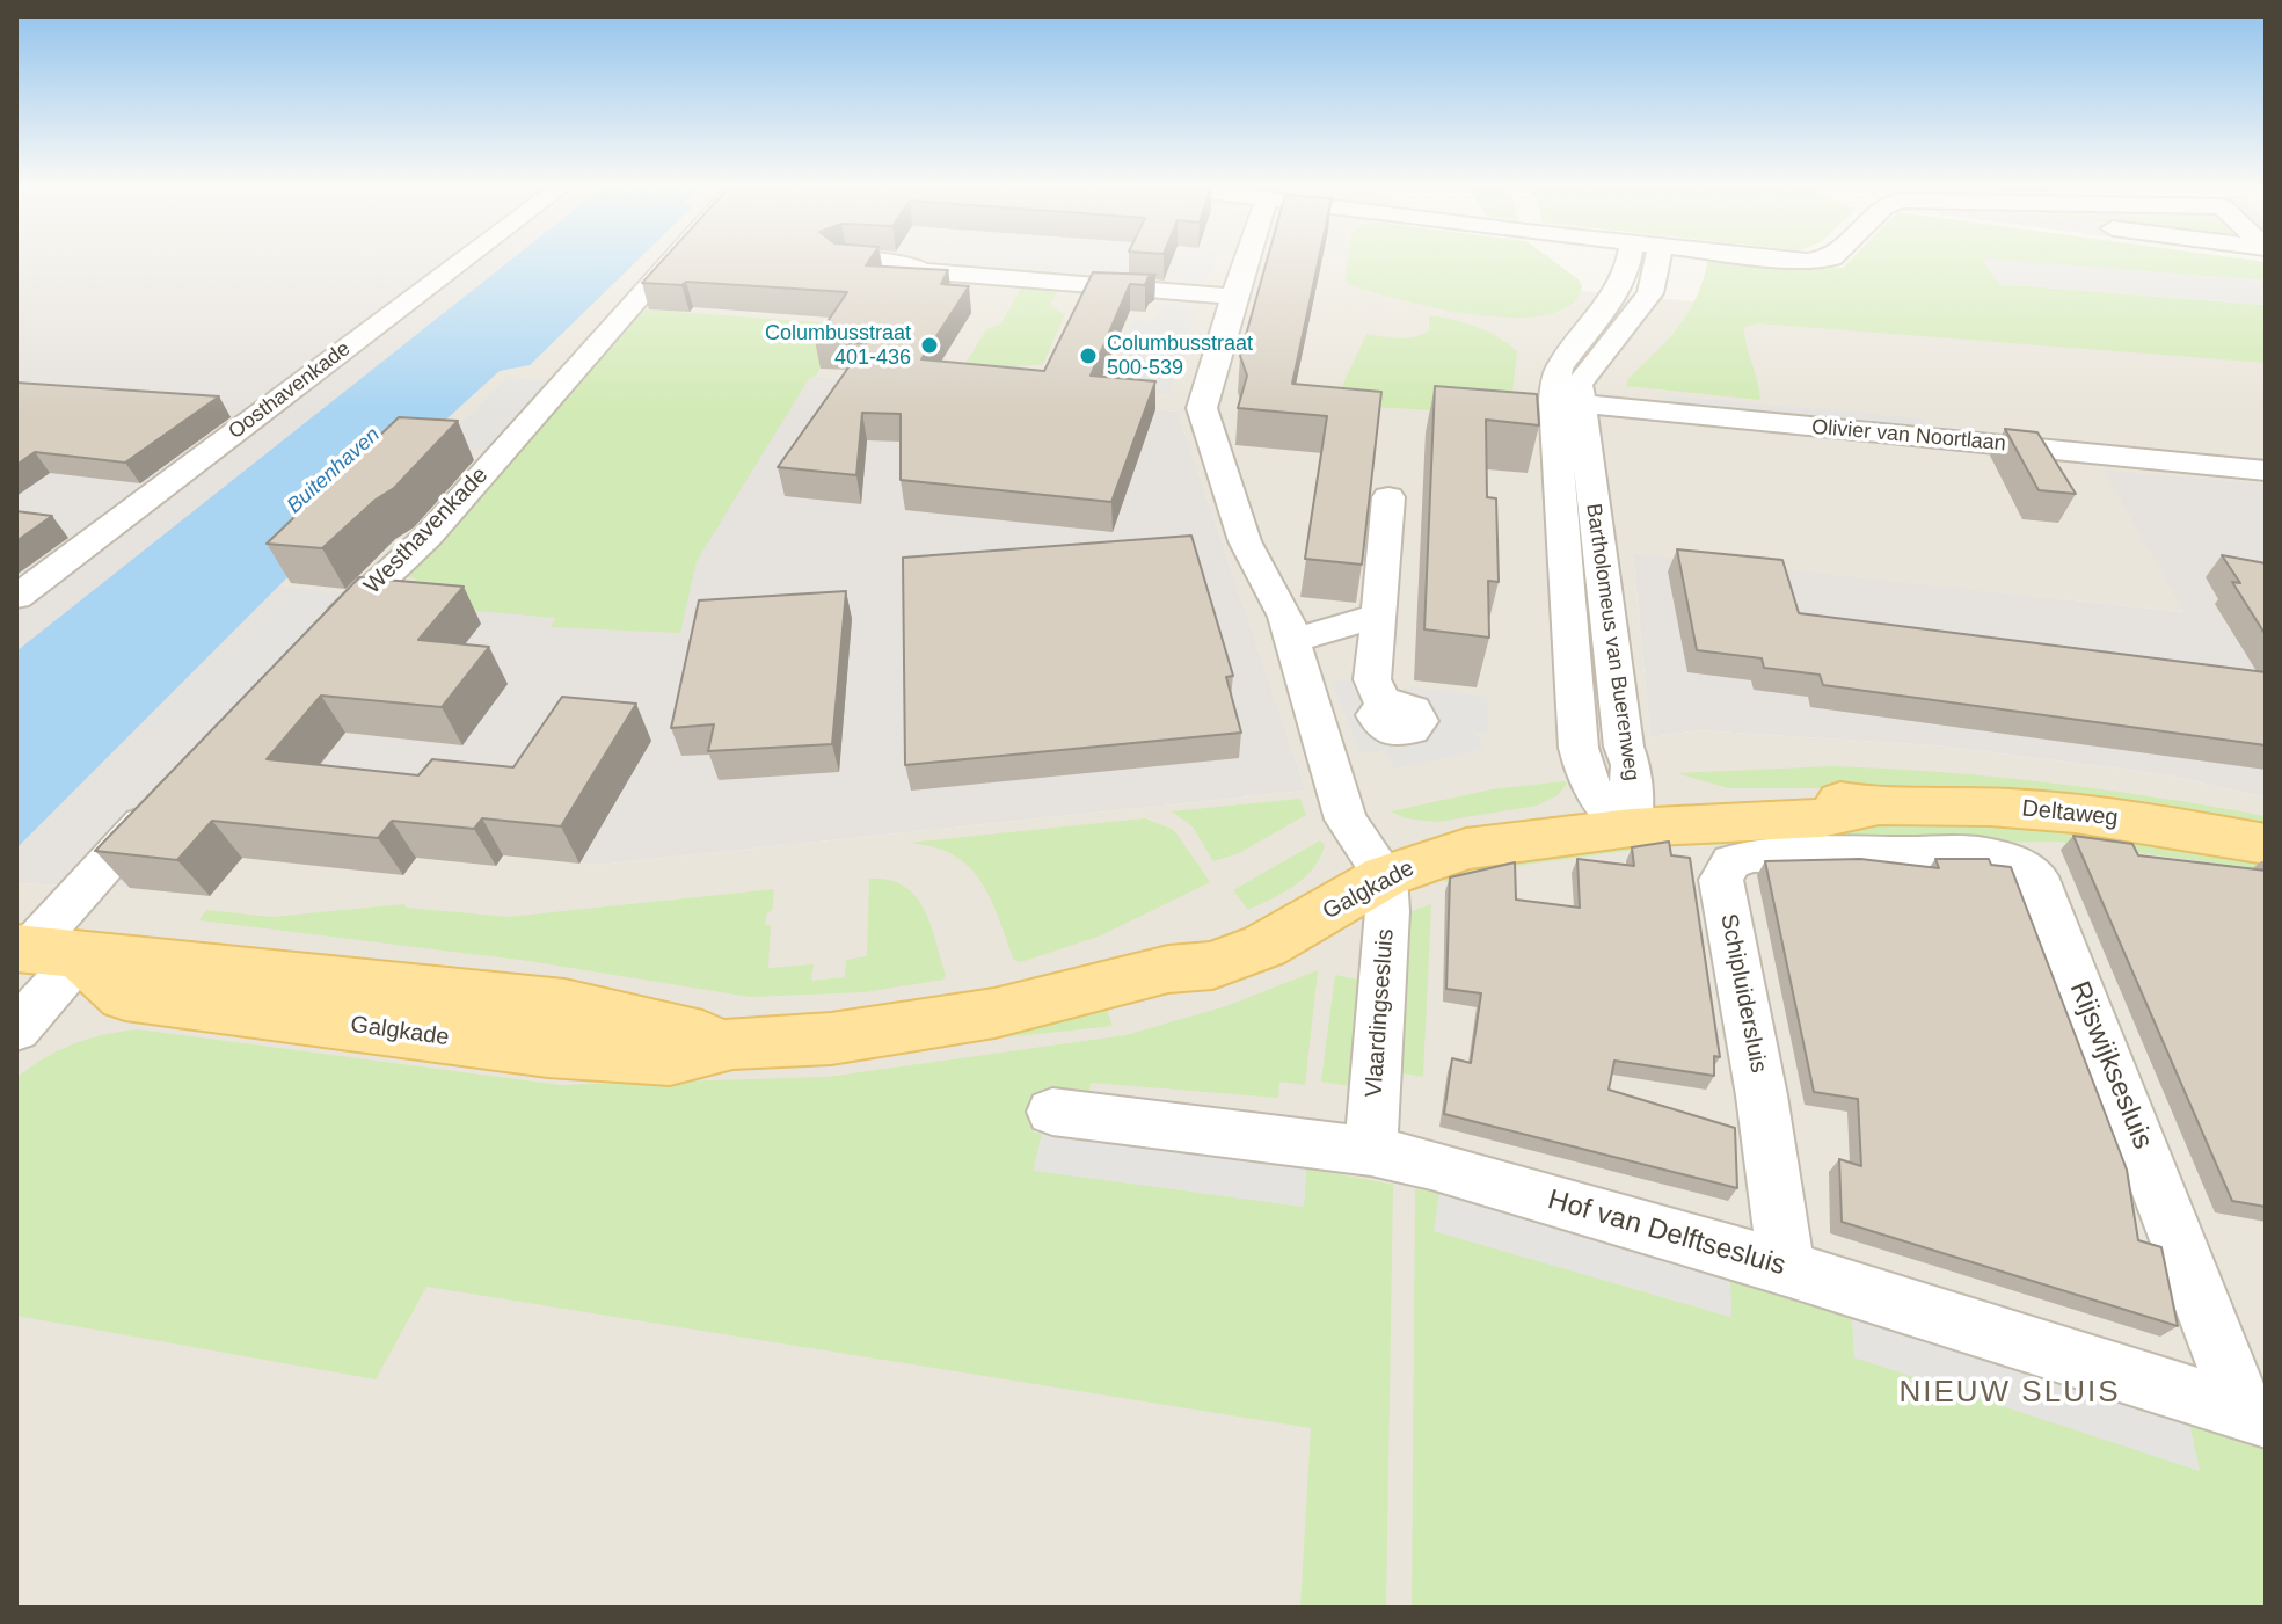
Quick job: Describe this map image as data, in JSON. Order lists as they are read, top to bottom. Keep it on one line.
{"streets":{"main road":["Deltaweg","Galgkade"],"street":["Oosthavenkade","Olivier van Noortlaan","Westhavenkade","Bartholomeus van Buerenweg","Schipluidersluis","Vlaardingsesluis","Rijswijksesluis","Hof van Delftsesluis"]},"crossings":[["Olivier van Noortlaan","Bartholomeus van Buerenweg"],["Bartholomeus van Buerenweg","Deltaweg"],["Bartholomeus van Buerenweg","Galgkade"],["Deltaweg","Galgkade"],["Deltaweg","Schipluidersluis"],["Deltaweg","Rijswijksesluis"],["Galgkade","Vlaardingsesluis"],["Schipluidersluis","Rijswijksesluis"],["Schipluidersluis","Hof van Delftsesluis"],["Vlaardingsesluis","Hof van Delftsesluis"],["Rijswijksesluis","Hof van Delftsesluis"]],"districts":["NIEUW SLUIS"],"water":["Buitenhaven"],"places":["Columbusstraat 401-436","Columbusstraat 500-539"]}
